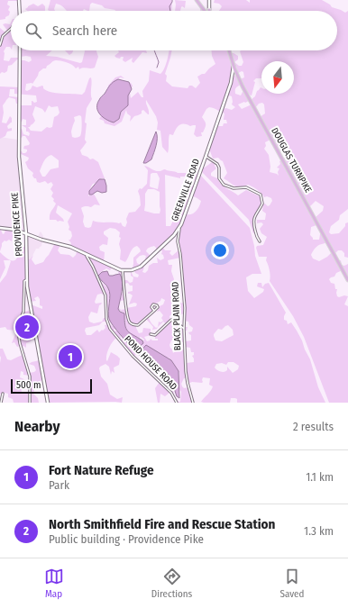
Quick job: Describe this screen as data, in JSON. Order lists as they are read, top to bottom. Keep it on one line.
{"streets":{"main road":["DOUGLAS TURNPIKE","GREENVILLE ROAD","PROVIDENCE PIKE"],"street":["BLACK PLAIN ROAD","POND HOUSE ROAD"]},"crossings":[["DOUGLAS TURNPIKE","GREENVILLE ROAD"],["GREENVILLE ROAD","BLACK PLAIN ROAD"]],"scale_bar":"500 m","north":"bottom","page":{"search":"Search here","pins":["2","1"],"scale":"500 m","heading":["Nearby","2 results"],"list":[{"mark":"1","name":"Fort Nature Refuge","note":"Park","value":"1.1 km"},{"mark":"2","name":"North Smithfield Fire and Rescue Station","note":"Public building · Providence Pike","value":"1.3 km"}],"nav":["Map","Directions","Saved"]}}
